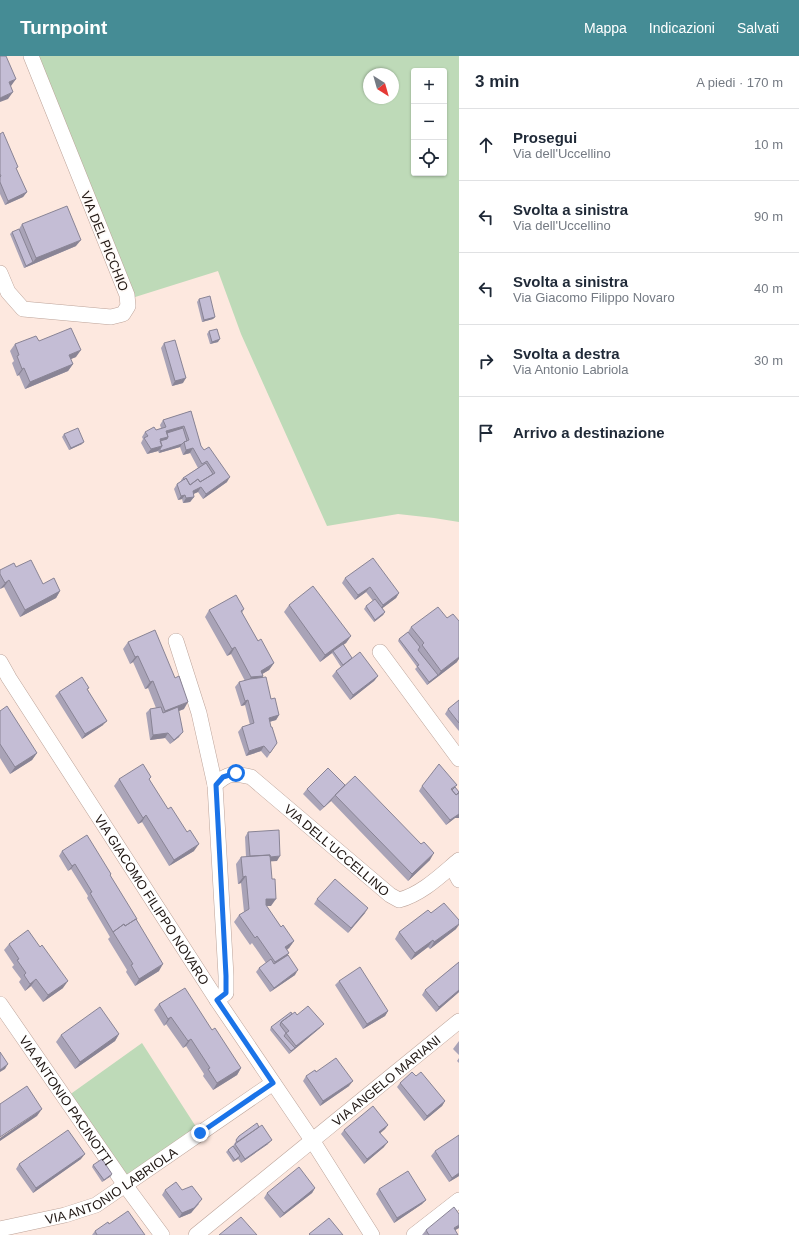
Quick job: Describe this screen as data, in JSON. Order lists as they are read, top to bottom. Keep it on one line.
{"streets":{"street":["VIA DEL PICCHIO","VIA DELL'UCCELLINO","VIA GIACOMO FILIPPO NOVARO","VIA ANGELO MARIANI","VIA ANTONIO PACINOTTI","VIA ANTONIO LABRIOLA"]},"crossings":[["VIA GIACOMO FILIPPO NOVARO","VIA ANGELO MARIANI"],["VIA GIACOMO FILIPPO NOVARO","VIA ANTONIO LABRIOLA"],["VIA ANTONIO PACINOTTI","VIA ANTONIO LABRIOLA"]],"north":"bottom right","page":{"header":"Turnpoint","nav":["Mappa","Indicazioni","Salvati"],"heading":["3 min","A piedi · 170 m"],"map_buttons":["+","−"],"list":[["Prosegui","Via dell'Uccellino","10 m"],["Svolta a sinistra","Via dell'Uccellino","90 m"],["Svolta a sinistra","Via Giacomo Filippo Novaro","40 m"],["Svolta a destra","Via Antonio Labriola","30 m"],"Arrivo a destinazione"]}}
